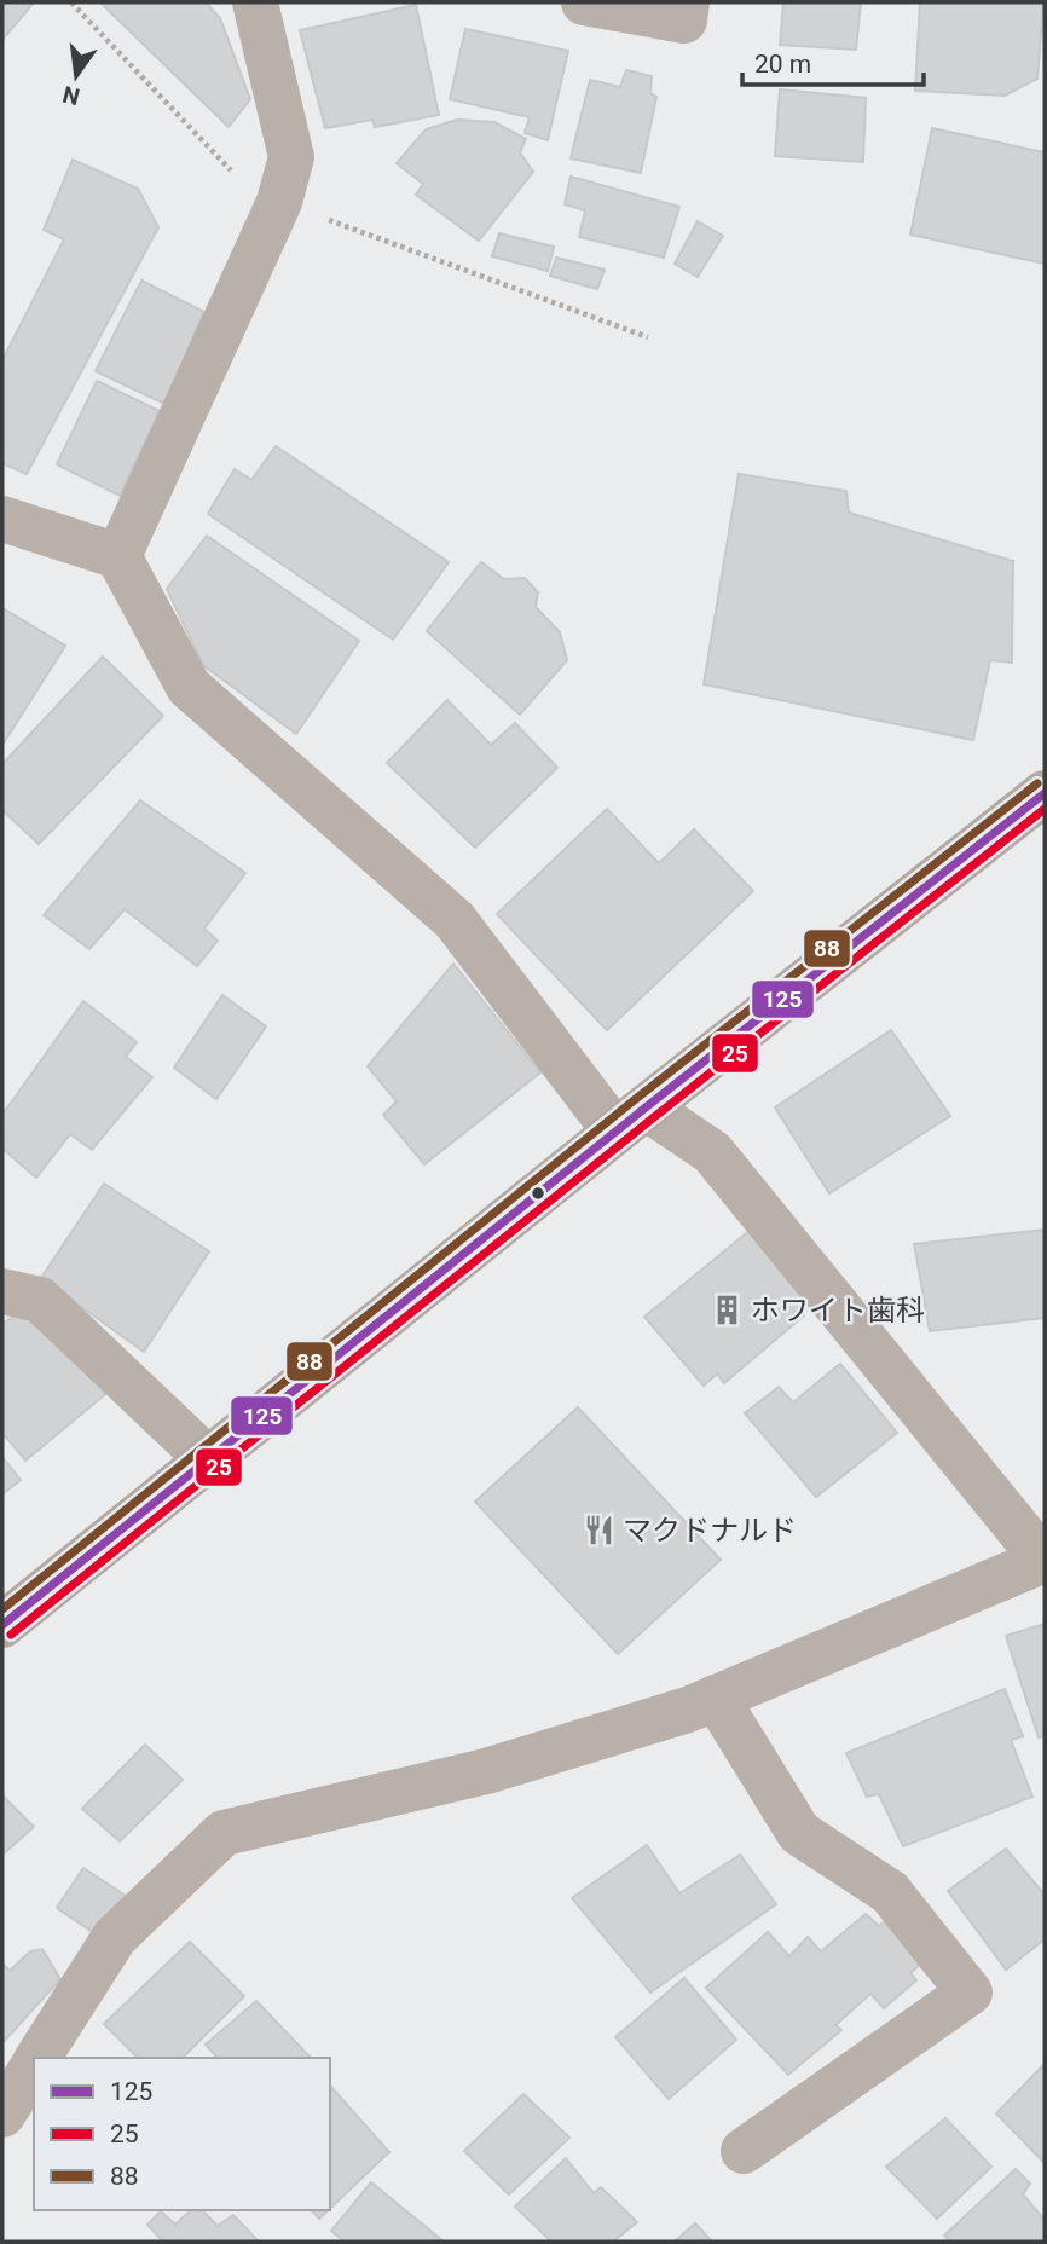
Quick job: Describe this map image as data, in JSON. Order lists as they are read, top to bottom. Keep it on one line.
{"places":{"building":["ホワイト歯科"],"restaurant":["マクドナルド"]},"lines":["transit line 88","transit line 125","transit line 25"],"legend":["125","25","88"],"scale_bar":"20 m","north":"bottom"}
